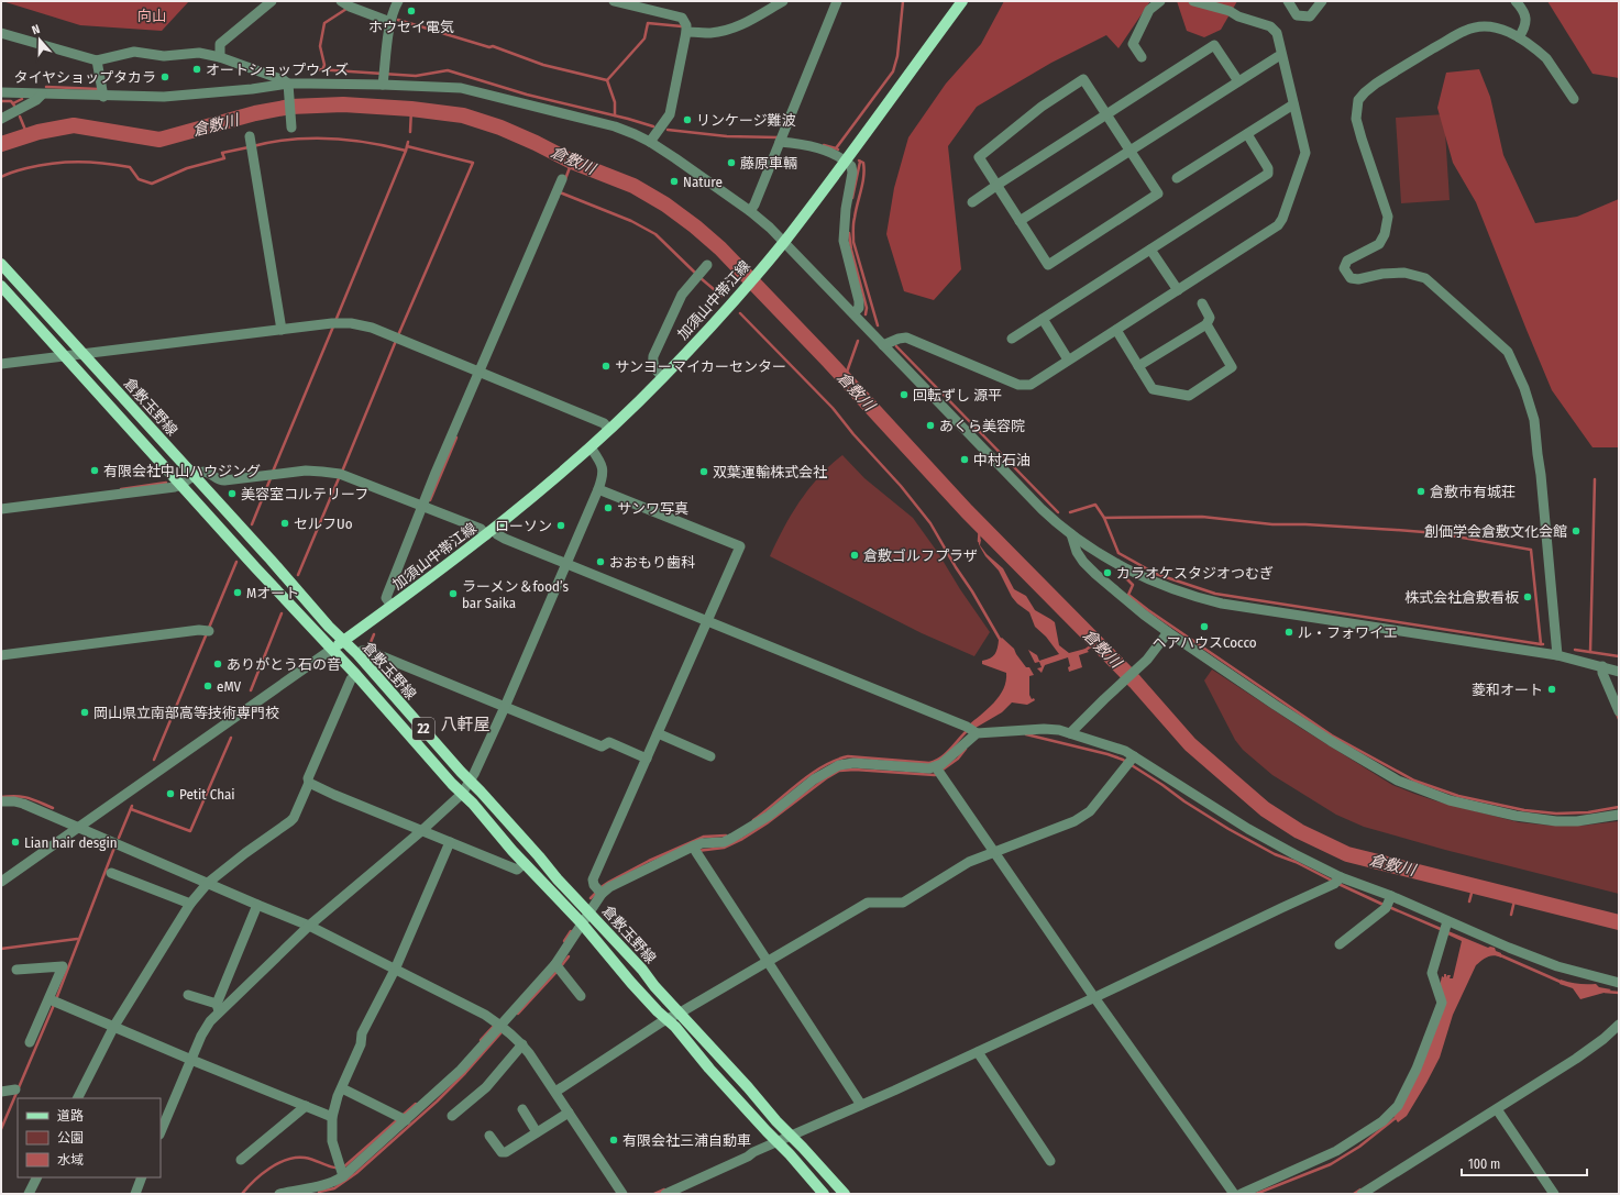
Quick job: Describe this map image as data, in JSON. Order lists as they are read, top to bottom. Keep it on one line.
{"streets":{"main road":["加須山中帯江線","倉敷玉野線","22"]},"crossings":[["加須山中帯江線","倉敷玉野線"]],"districts":["八軒屋"],"water":["倉敷川"],"parks":["向山"],"places":["ホウセイ電気","オートショップウィズ","タイヤショップタカラ","リンケージ難波","藤原車輛","Nature","サンヨーマイカーセンター","回転ずし 源平","あくら美容院","中村石油","有限会社中山ハウジング","双葉運輸株式会社","倉敷市有城荘","美容室コルテリーフ","サンワ写真","セルフUo","ローソン","創価学会倉敷文化会館","倉敷ゴルフプラザ","おおもり歯科","カラオケスタジオつむぎ","Mオート","ラーメン＆food’s bar Saika","株式会社倉敷看板","ヘアハウスCocco","ル・フォワイエ","ありがとう石の音","eMV","菱和オート","岡山県立南部高等技術専門校","Petit Chai","Lian hair desgin","有限会社三浦自動車"],"legend":["道路","公園","水域"],"scale_bar":"100 m","north":"top"}
